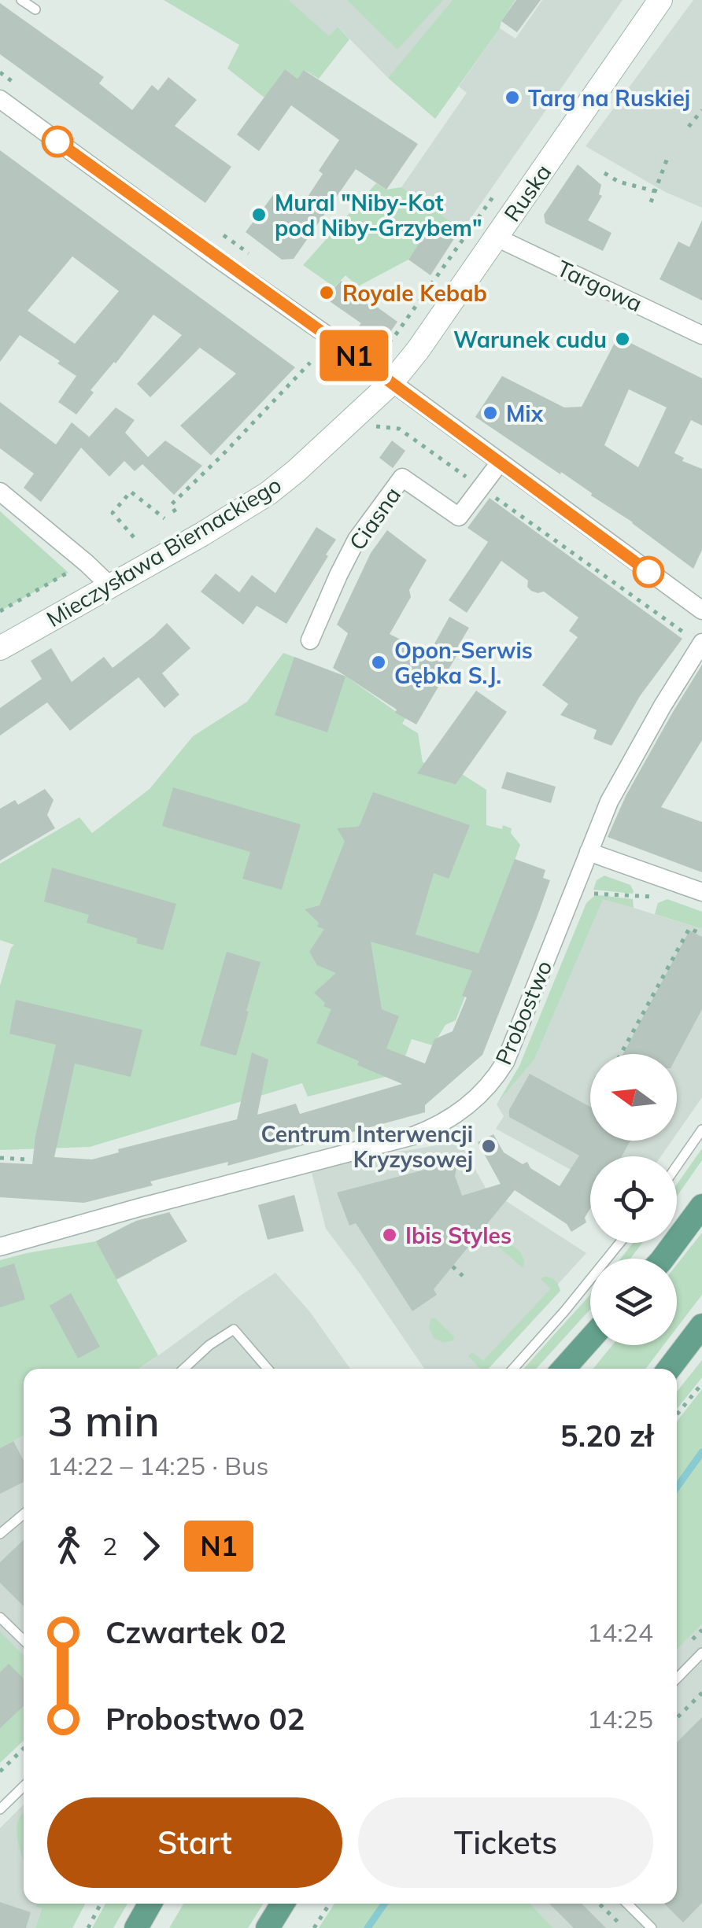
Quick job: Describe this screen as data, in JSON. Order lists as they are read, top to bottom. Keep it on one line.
{"streets":{"street":["Ruska","Targowa","Ciasna","Mieczysława Biernackiego","Probostwo"]},"crossings":[["Ruska","Targowa"],["Ruska","Mieczysława Biernackiego"]],"places":["Targ na Ruskiej","Mural \"Niby-Kot pod Niby-Grzybem\"","Royale Kebab","Warunek cudu","Mix","Opon-Serwis Gębka S.J.","Centrum Interwencji Kryzysowej","Ibis Styles"],"lines":["bus line N1"],"north":"left","page":{"on_map":"N1","heading":["3 min","14:22 – 14:25 · Bus","5.20 zł"],"legs":["2","N1"],"list":[{"name":"Czwartek 02","value":"14:24"},{"name":"Probostwo 02","value":"14:25"}],"buttons":["Start","Tickets"]}}
